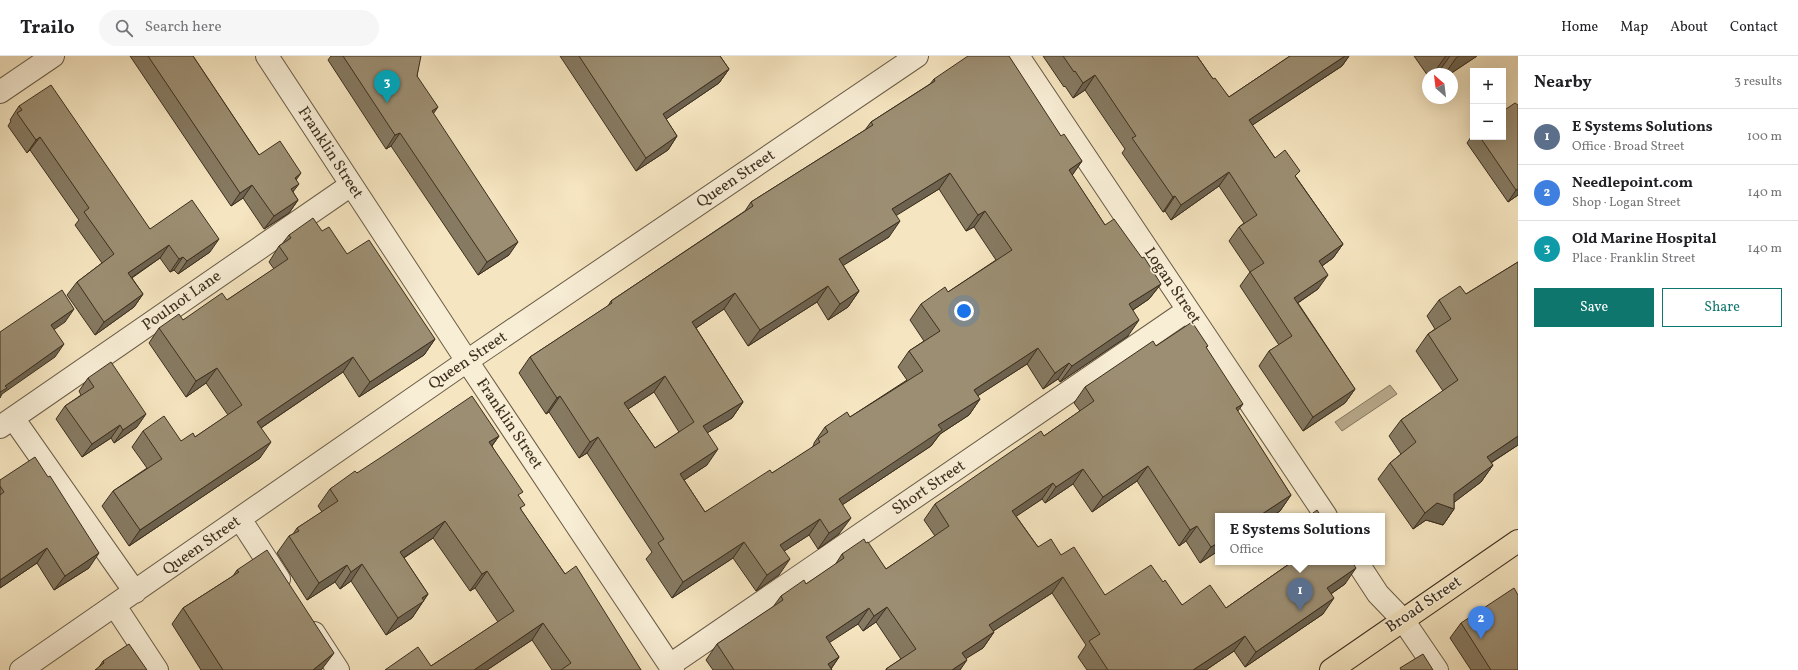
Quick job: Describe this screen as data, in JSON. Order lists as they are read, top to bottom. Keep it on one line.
{"streets":{"main road":["Broad Street"],"street":["Franklin Street","Queen Street","Logan Street","Poulnot Lane","Short Street"]},"crossings":[["Franklin Street","Queen Street"],["Franklin Street","Poulnot Lane"],["Franklin Street","Short Street"],["Queen Street","Poulnot Lane"],["Logan Street","Short Street"]],"north":"top left","page":{"header":"Trailo","search":"Search here","nav":["Home","Map","About","Contact"],"heading":["Nearby","3 results"],"map_buttons":["+","−"],"pins":["3","1","2"],"list":[{"mark":"1","name":"E Systems Solutions","note":"Office · Broad Street","value":"100 m"},{"mark":"2","name":"Needlepoint.com","note":"Shop · Logan Street","value":"140 m"},{"mark":"3","name":"Old Marine Hospital","note":"Place · Franklin Street","value":"140 m"}],"buttons":["Save","Share"],"popup":["E Systems Solutions","Office"]}}
